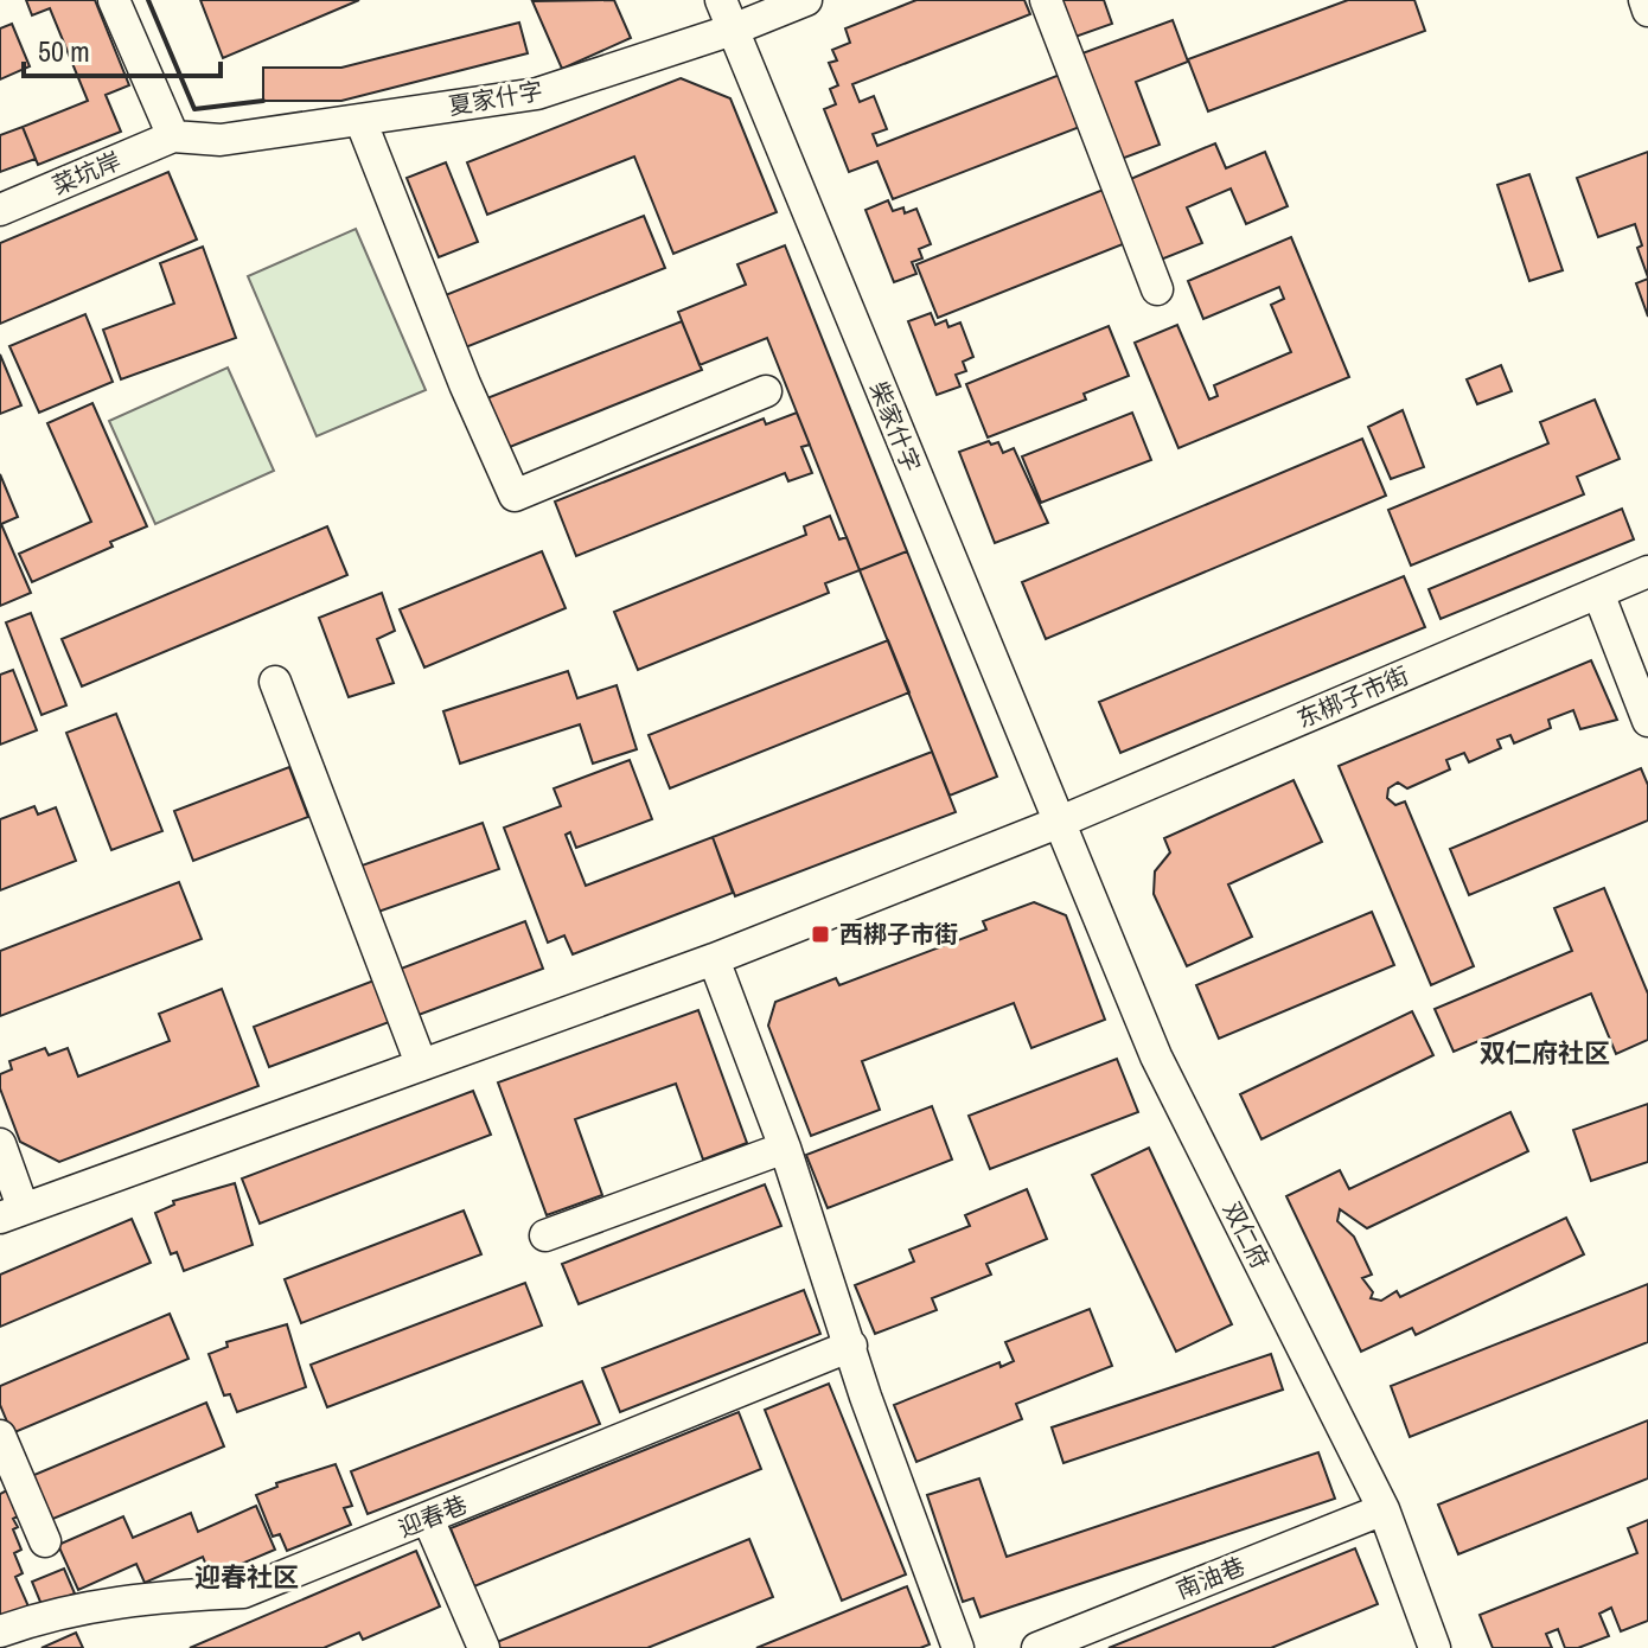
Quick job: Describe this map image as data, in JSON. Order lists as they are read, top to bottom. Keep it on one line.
{"streets":{"street":["夏家什字","菜坑岸","柴家什字","东梆子市街","双仁府","迎春巷","南油巷"]},"crossings":[["夏家什字","菜坑岸"],["夏家什字","柴家什字"],["柴家什字","东梆子市街"],["柴家什字","双仁府"],["东梆子市街","双仁府"],["双仁府","南油巷"]],"districts":["双仁府社区","迎春社区"],"places":{"transit":["西梆子市街"]},"scale_bar":"50 m"}
